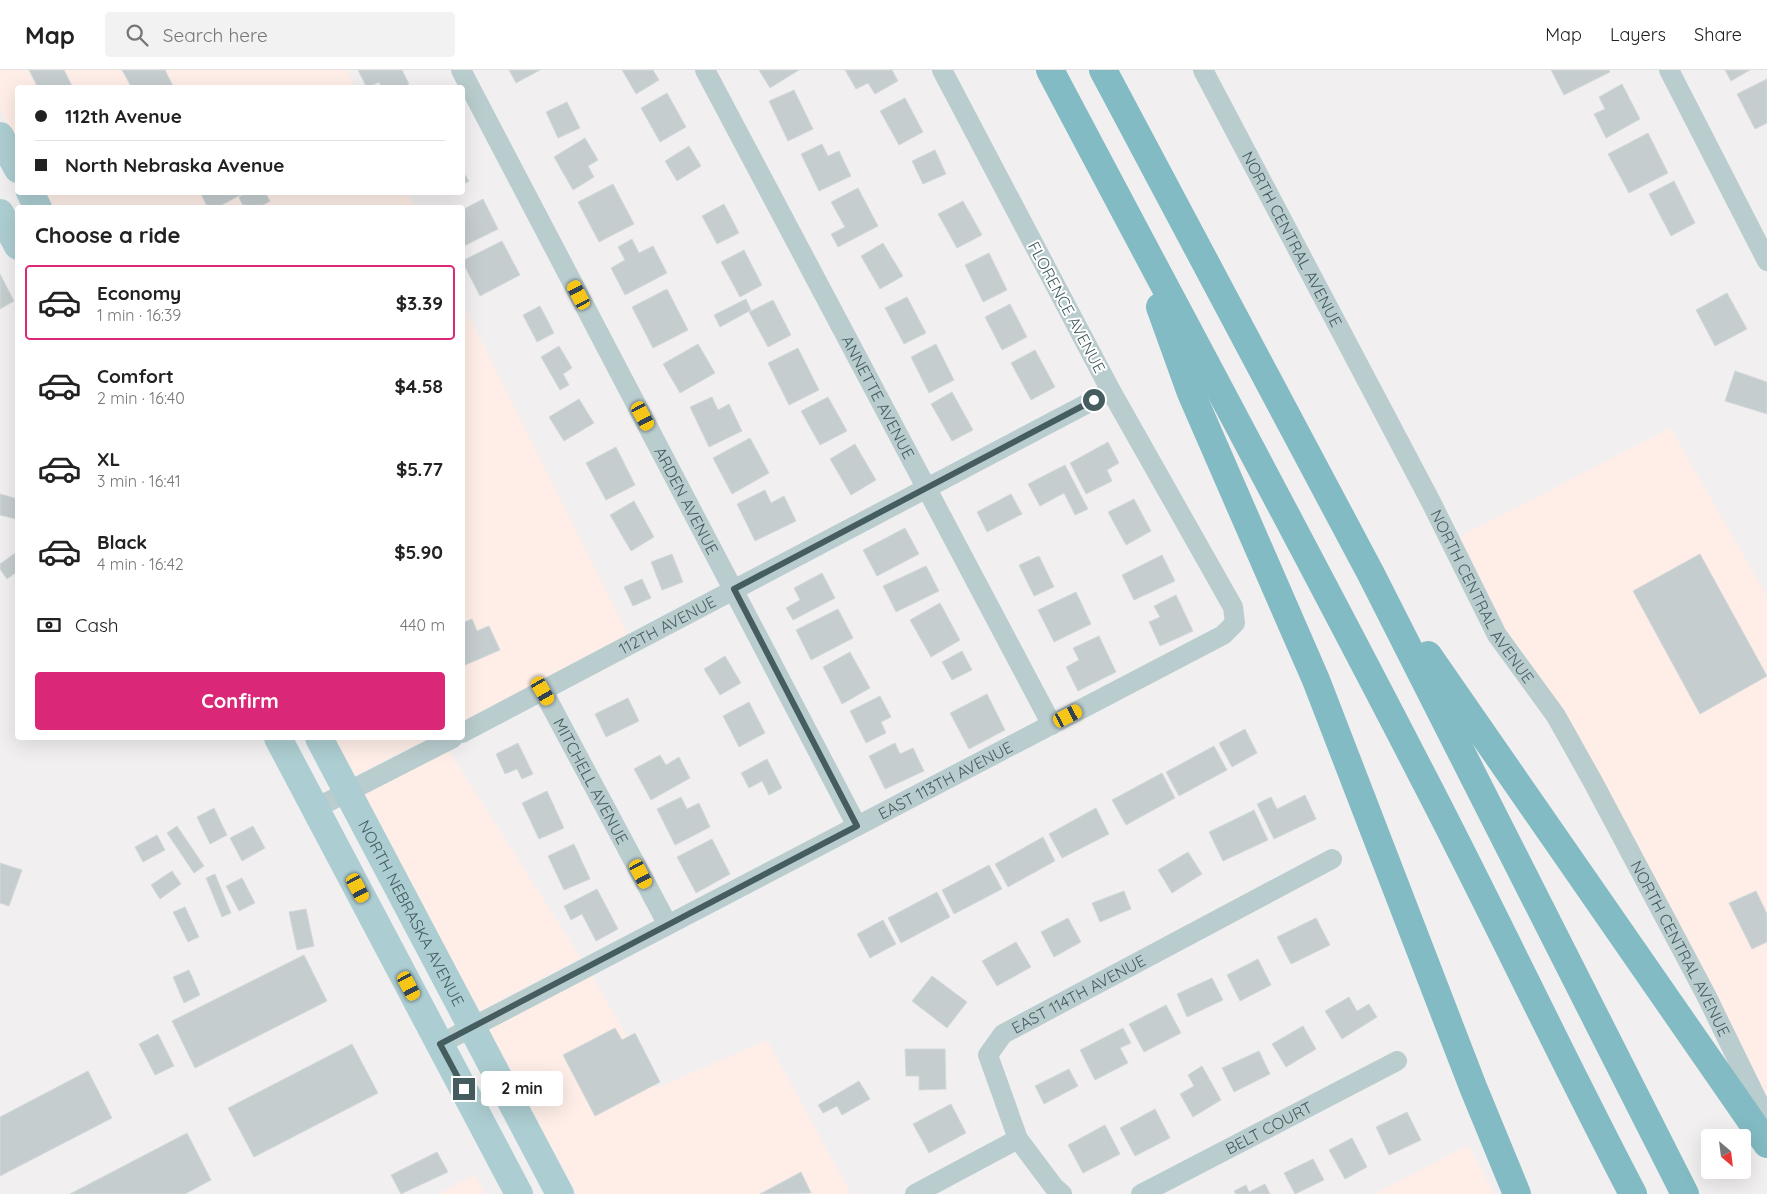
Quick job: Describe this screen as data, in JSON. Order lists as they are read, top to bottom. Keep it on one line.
{"streets":{"main road":["NORTH NEBRASKA AVENUE"],"street":["NORTH CENTRAL AVENUE","FLORENCE AVENUE","ANNETTE AVENUE","ARDEN AVENUE","112TH AVENUE","EAST 113TH AVENUE","MITCHELL AVENUE","EAST 114TH AVENUE","BELT COURT"]},"crossings":[["FLORENCE AVENUE","112TH AVENUE"],["FLORENCE AVENUE","EAST 113TH AVENUE"],["ANNETTE AVENUE","112TH AVENUE"],["ANNETTE AVENUE","EAST 113TH AVENUE"],["ARDEN AVENUE","112TH AVENUE"],["ARDEN AVENUE","EAST 113TH AVENUE"],["112TH AVENUE","MITCHELL AVENUE"],["EAST 113TH AVENUE","MITCHELL AVENUE"],["EAST 113TH AVENUE","NORTH NEBRASKA AVENUE"]],"north":"bottom right","page":{"header":"Map","search":"Search here","nav":["Map","Layers","Share"],"banner":["112th Avenue","North Nebraska Avenue"],"heading":"Choose a ride","list":[{"name":"Economy","note":"1 min · 16:39","value":"$3.39"},{"name":"Comfort","note":"2 min · 16:40","value":"$4.58"},{"name":"XL","note":"3 min · 16:41","value":"$5.77"},{"name":"Black","note":"4 min · 16:42","value":"$5.90"}],"pay":["Cash","440 m"],"buttons":"Confirm","bubble":"2 min"}}
